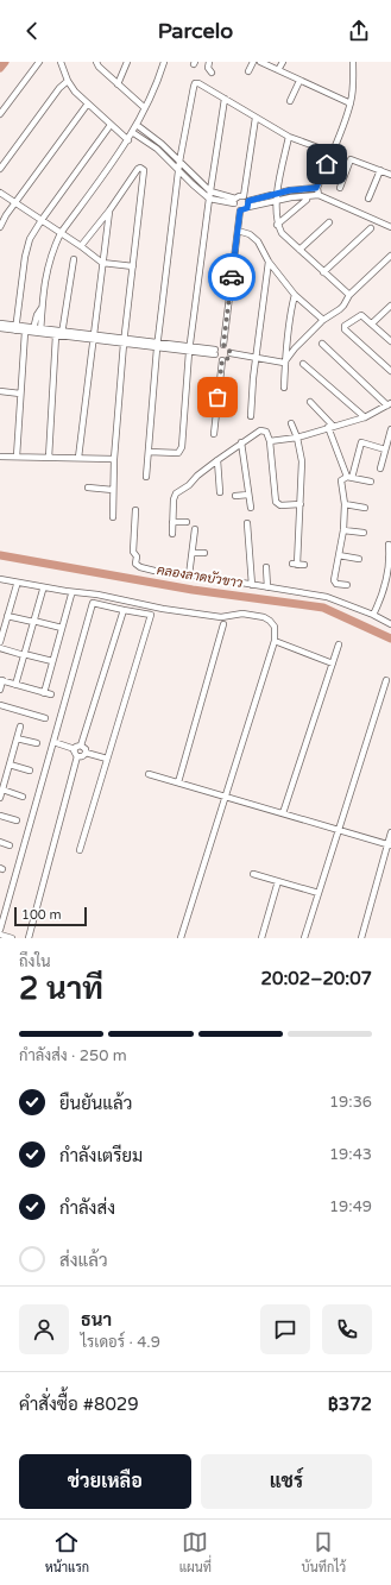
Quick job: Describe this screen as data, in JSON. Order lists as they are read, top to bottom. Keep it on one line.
{"water":["คลองลาดบัวขาว"],"scale_bar":"100 m","page":{"header":"Parcelo","scale":"100 m","heading":["2 นาที","ถึงใน","20:02–20:07"],"panel":["ธนา","ไรเดอร์ · 4.9","คำสั่งซื้อ #8029","฿372"],"bar":"กำลังส่ง · 250 m","list":[["ยืนยันแล้ว","19:36"],["กำลังเตรียม","19:43"],["กำลังส่ง","19:49"],"ส่งแล้ว"],"buttons":["ช่วยเหลือ","แชร์"],"tabs":["หน้าแรก","แผนที่","บันทึกไว้"]}}
